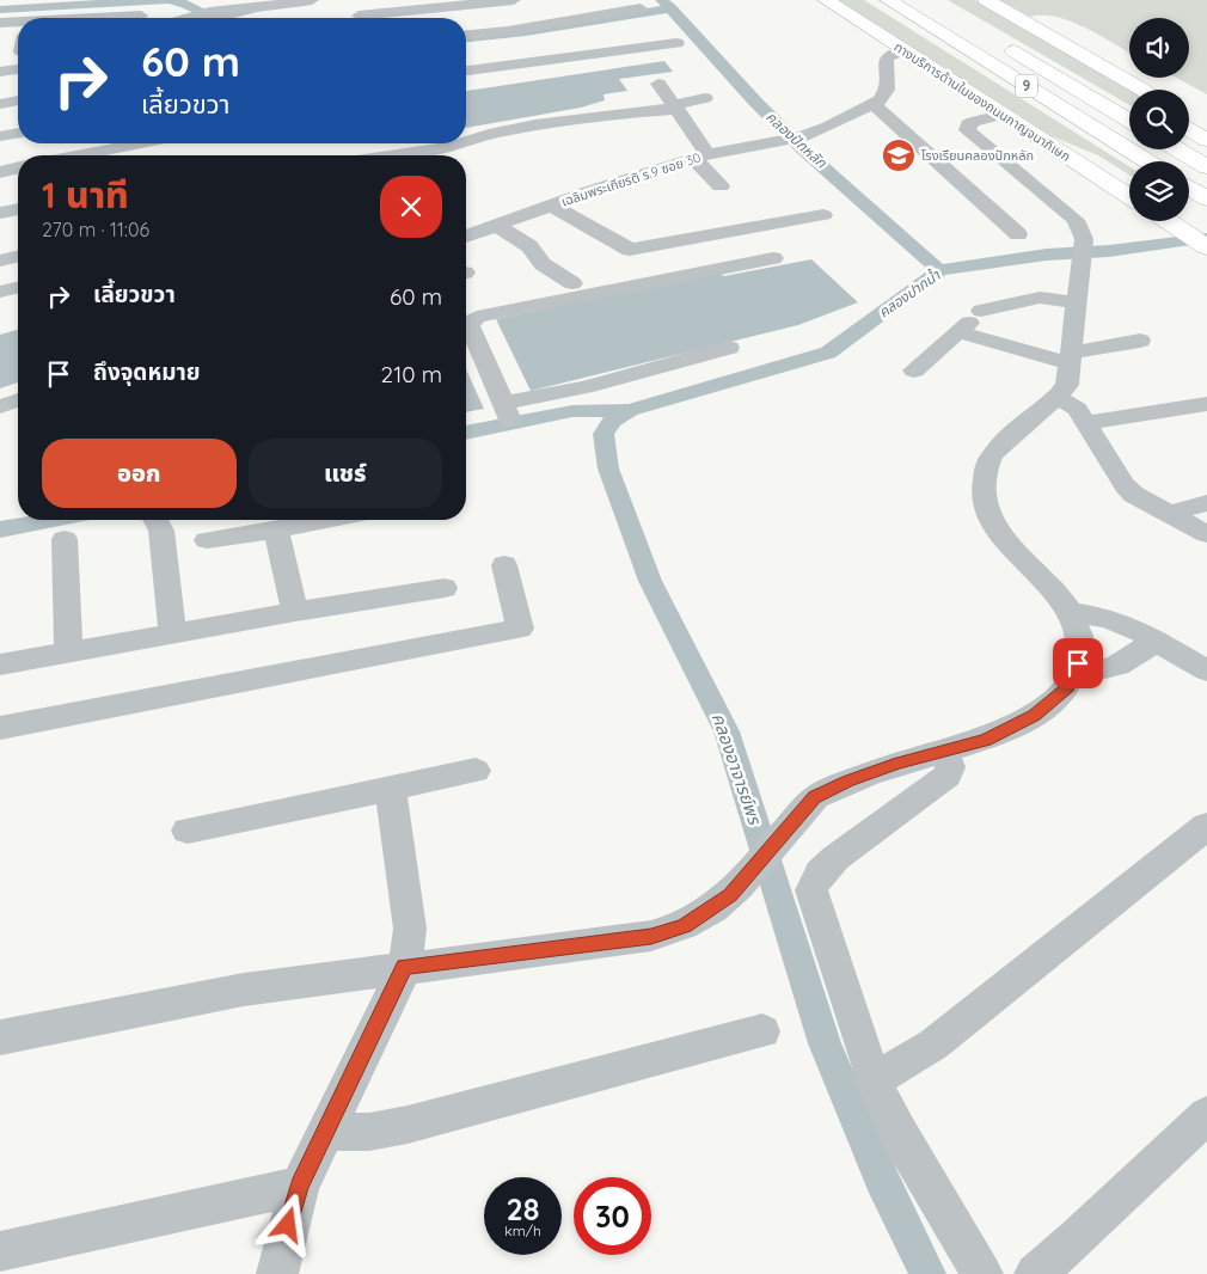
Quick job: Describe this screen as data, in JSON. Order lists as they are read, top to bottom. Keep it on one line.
{"streets":{"main road":["9","ทางบริการด้านในของถนนกาญจนาภิเษก"],"street":["เฉลิมพระเกียรติ ร.9 ซอย 30"]},"water":["คลองปักหลัก","คลองปากน้ำ","คลองอาจารย์พร"],"places":{"school or university":["โรงเรียนคลองปักหลัก"]},"page":{"turn":["60 m","เลี้ยวขวา"],"heading":["1 นาที","270 m · 11:06"],"list":[{"name":"เลี้ยวขวา","value":"60 m"},{"name":"ถึงจุดหมาย","value":"210 m"}],"buttons":["ออก","แชร์"],"speed":"28 km/h","limit":"30"}}
